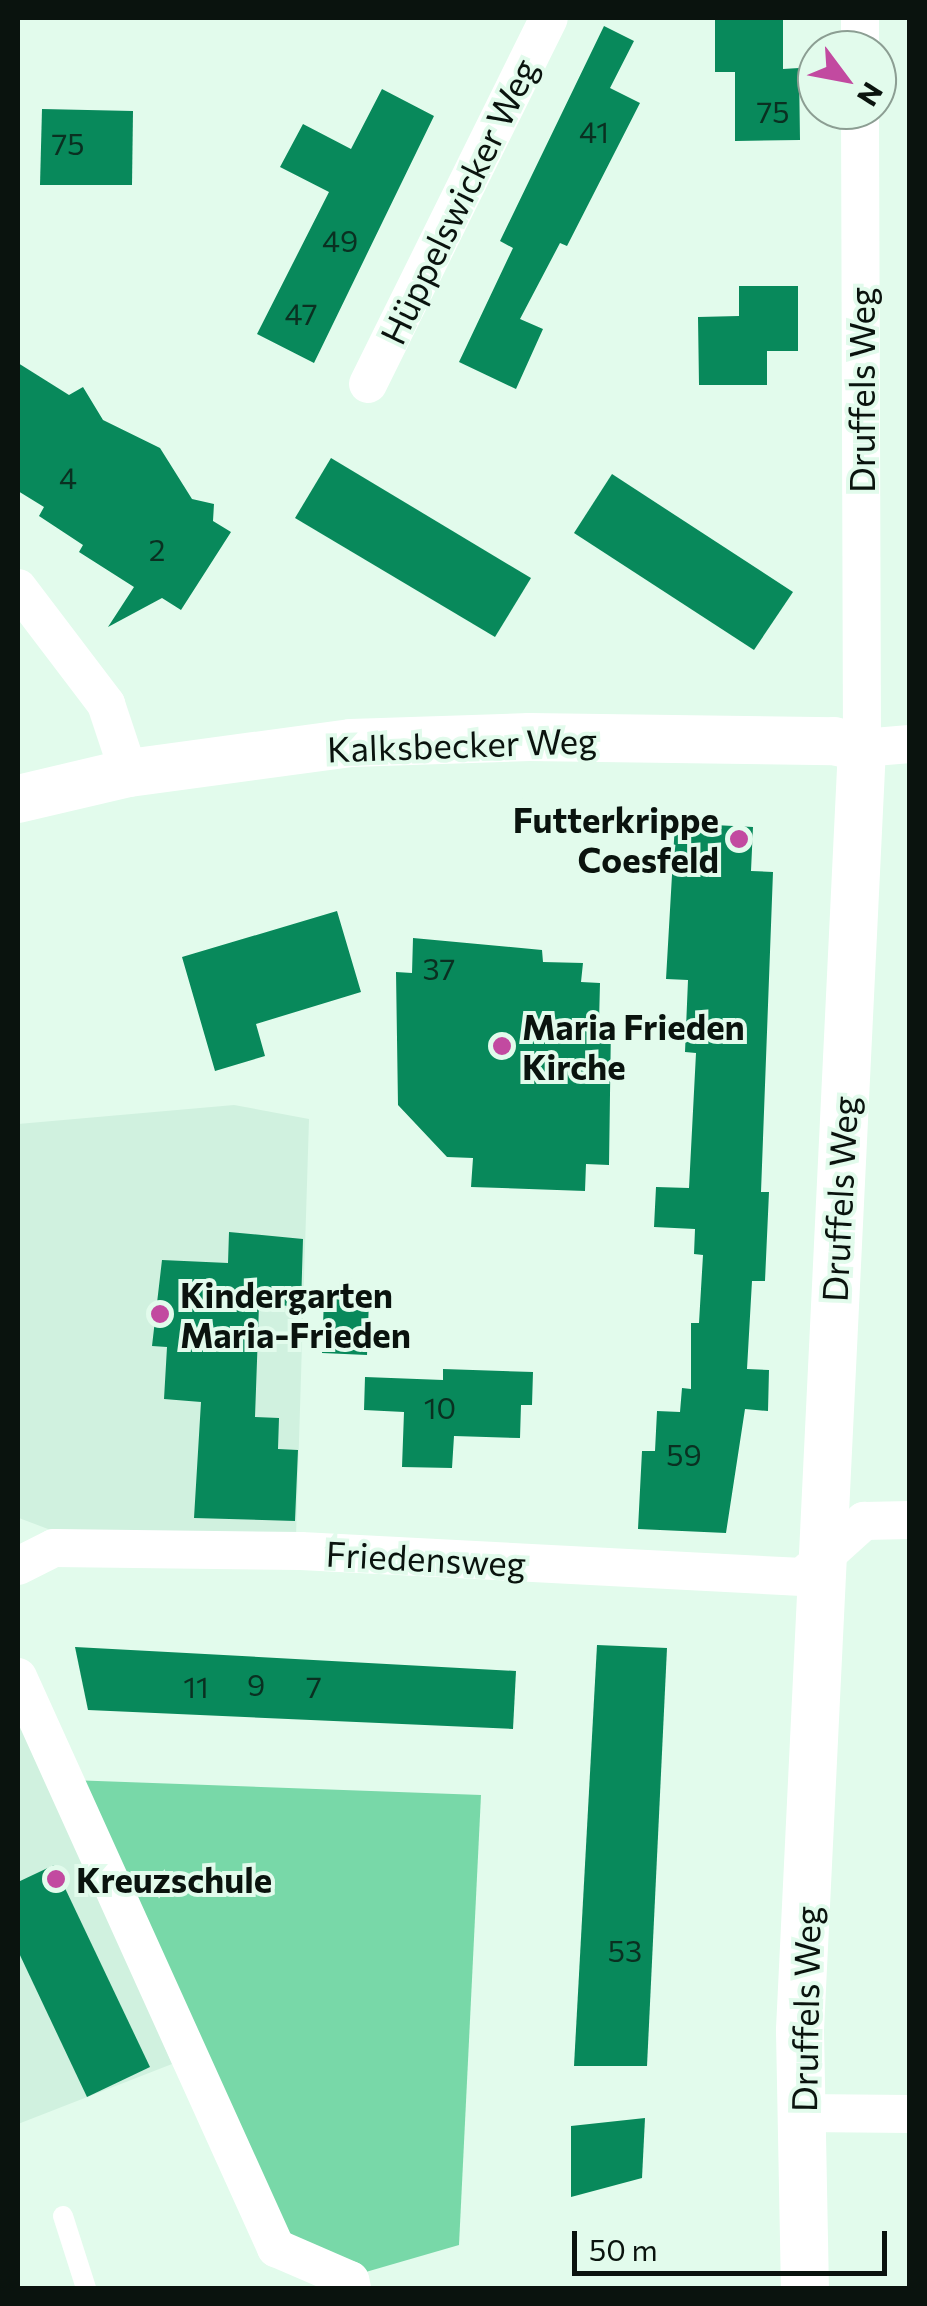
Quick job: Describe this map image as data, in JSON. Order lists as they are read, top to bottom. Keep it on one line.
{"streets":{"street":["Hüppelswicker Weg","Druffels Weg","Kalksbecker Weg","Friedensweg"]},"crossings":[["Druffels Weg","Kalksbecker Weg"],["Druffels Weg","Friedensweg"]],"places":["Futterkrippe Coesfeld","Maria Frieden Kirche","Kindergarten Maria-Frieden","Kreuzschule"],"house_numbers":["75","41","75","49","47","4","2","37","10","59","9","11","7","53"],"scale_bar":"50 m","north":"bottom right"}
